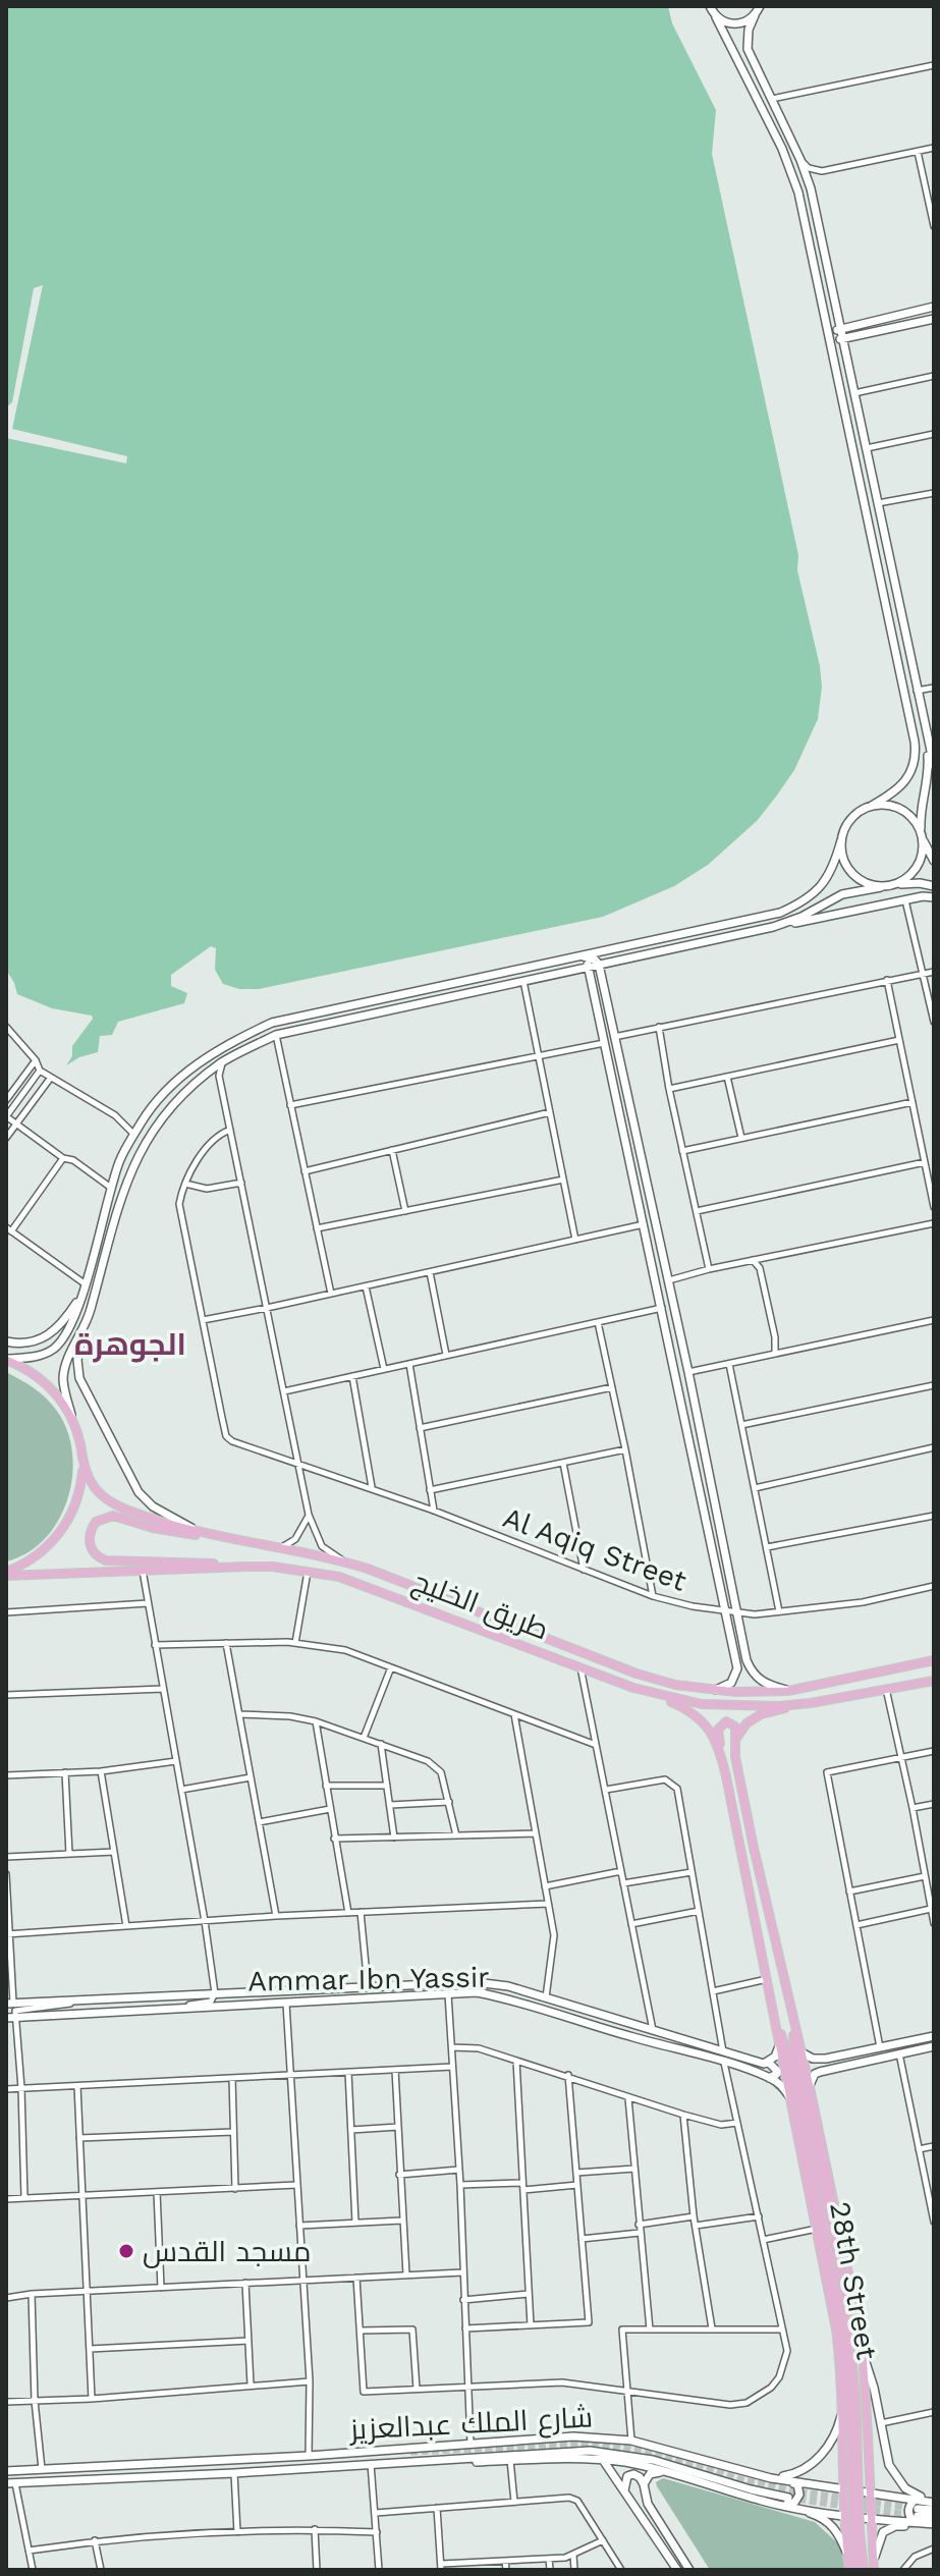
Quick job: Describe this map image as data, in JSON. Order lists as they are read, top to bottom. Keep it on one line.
{"streets":{"main road":["طريق الخليج","28th Street"],"street":["Al Aqiq Street","Ammar Ibn Yassir","شارع الملك عبدالعزيز"]},"crossings":[["طريق الخليج","28th Street"],["28th Street","شارع الملك عبدالعزيز"]],"districts":["الجوهرة"],"places":["مسجد القدس"]}
